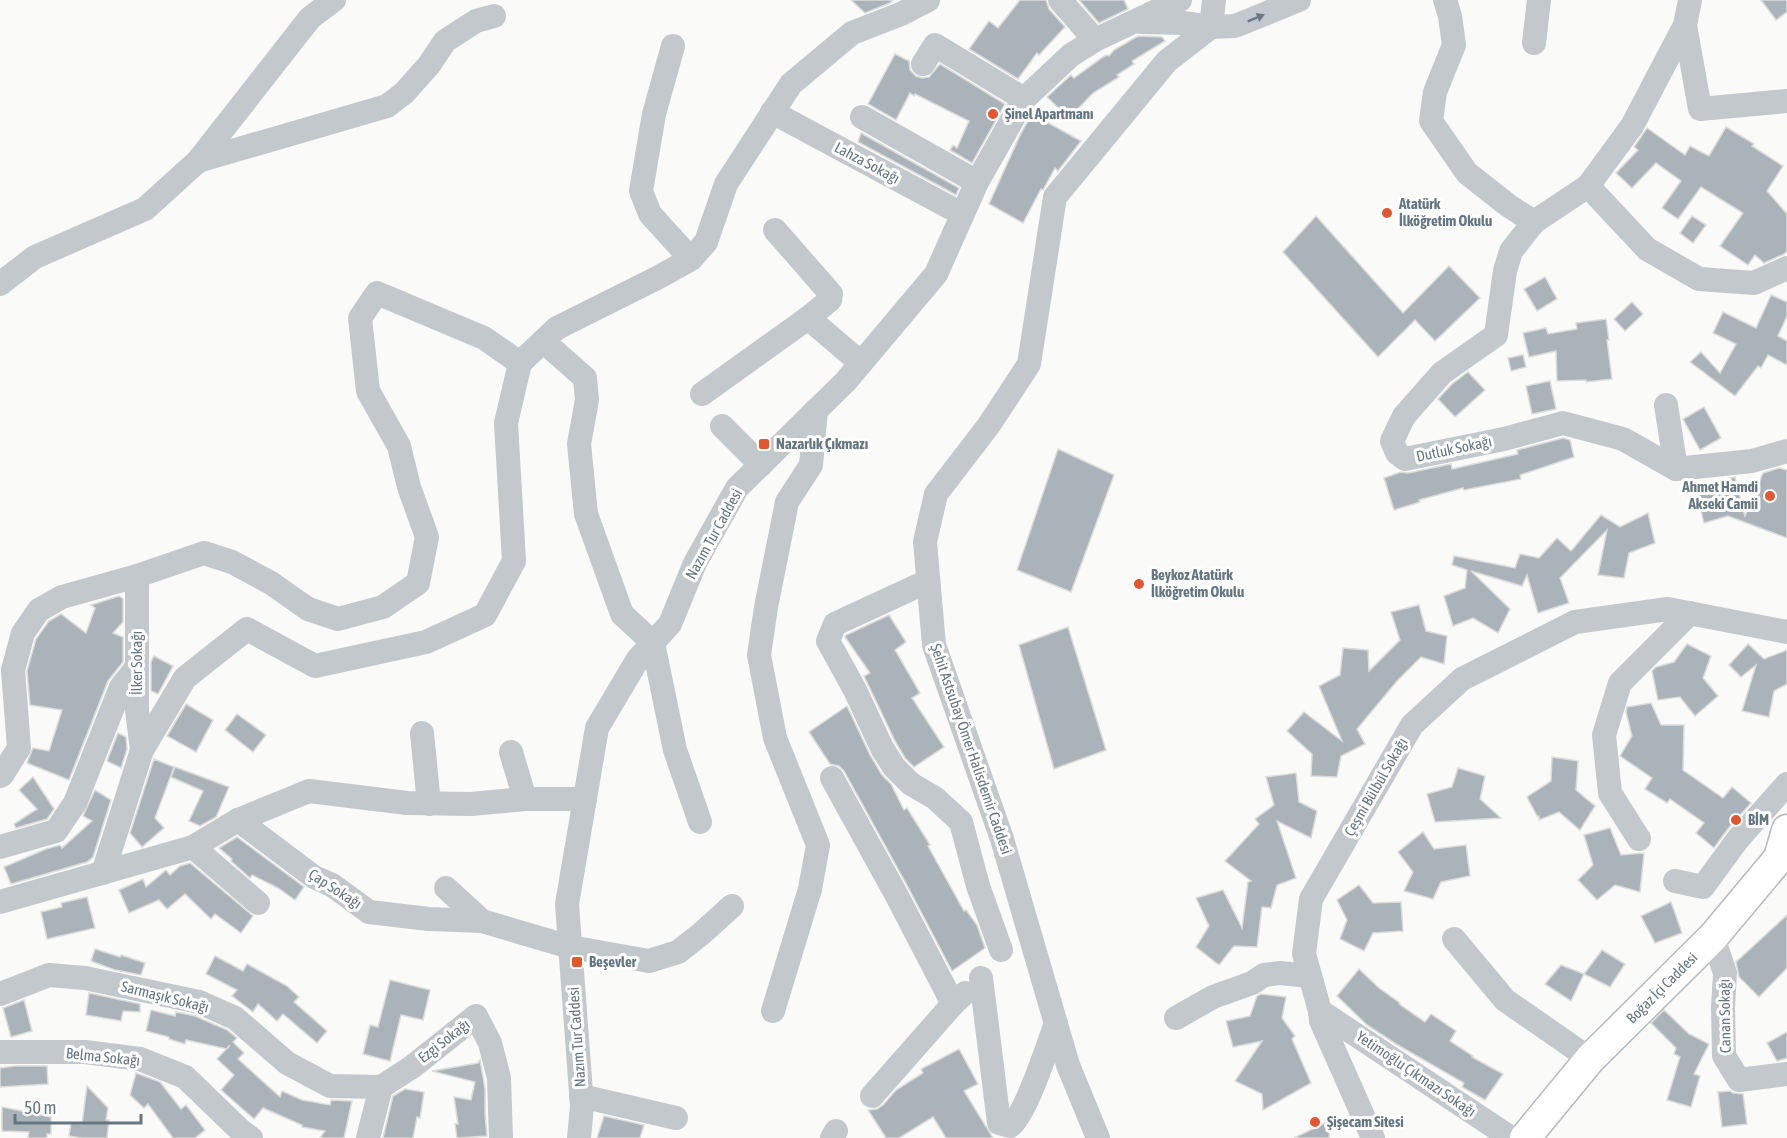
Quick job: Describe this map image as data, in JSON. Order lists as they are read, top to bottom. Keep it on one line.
{"streets":{"main road":["Boğaz İçi Caddesi"],"street":["Lahza Sokağı","Dutluk Sokağı","Nazım Tur Caddesi","İlker Sokağı","Şehit Astsubay Ömer Halisdemir Caddesi","Çeşmi Bülbül Sokağı","Çap Sokağı","Sarmaşık Sokağı","Canan Sokağı","Ezgi Sokağı","Belma Sokağı","Yetimoğlu Çıkmazı Sokağı"]},"crossings":[["Lahza Sokağı","Nazım Tur Caddesi"],["Nazım Tur Caddesi","Çap Sokağı"],["Çeşmi Bülbül Sokağı","Yetimoğlu Çıkmazı Sokağı"],["Boğaz İçi Caddesi","Canan Sokağı"],["Sarmaşık Sokağı","Ezgi Sokağı"]],"places":{"other":["Şinel Apartmanı","Atatürk İlköğretim Okulu","Ahmet Hamdi Akseki Camii","Beykoz Atatürk İlköğretim Okulu","BİM","Şişecam Sitesi"],"transit":["Nazarlık Çıkmazı","Beşevler"]},"scale_bar":"50 m"}
